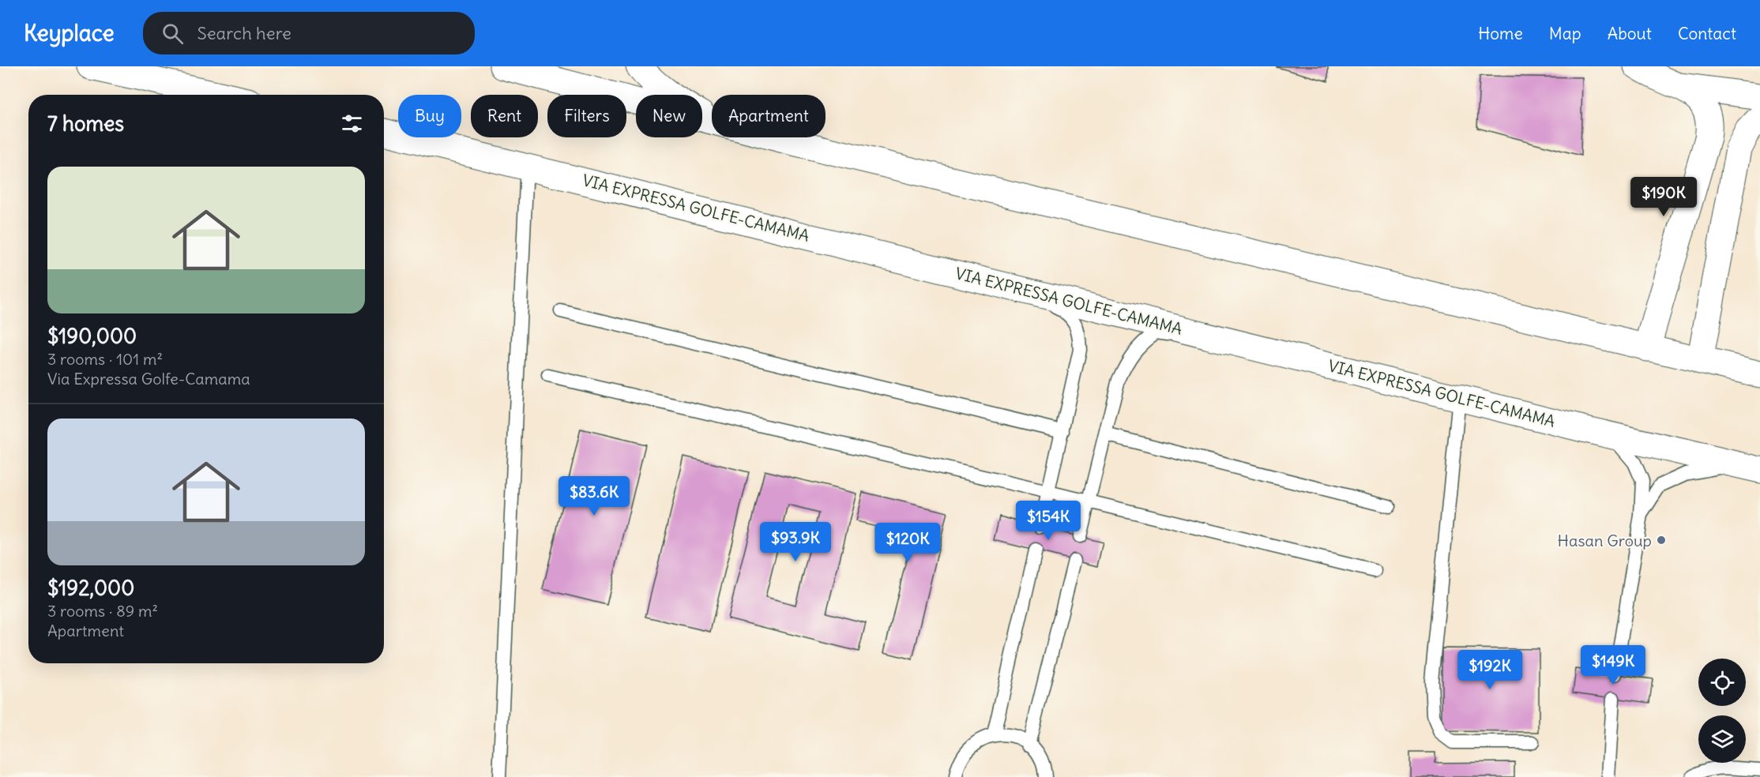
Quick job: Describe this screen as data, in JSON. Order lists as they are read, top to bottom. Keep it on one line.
{"streets":{"main road":["VIA EXPRESSA GOLFE-CAMAMA"]},"places":["Hasan Group"],"page":{"header":"Keyplace","search":"Search here","nav":["Home","Map","About","Contact"],"chip":["Buy","Rent","Filters","New","Apartment"],"heading":"7 homes","list":[{"name":"$190,000","note":"3 rooms · 101 m² · Via Expressa Golfe-Camama"},{"name":"$192,000","note":"3 rooms · 89 m² · Apartment"}],"price":["$190K","$83.6K","$154K","$93.9K","$120K","$149K","$192K"]}}
